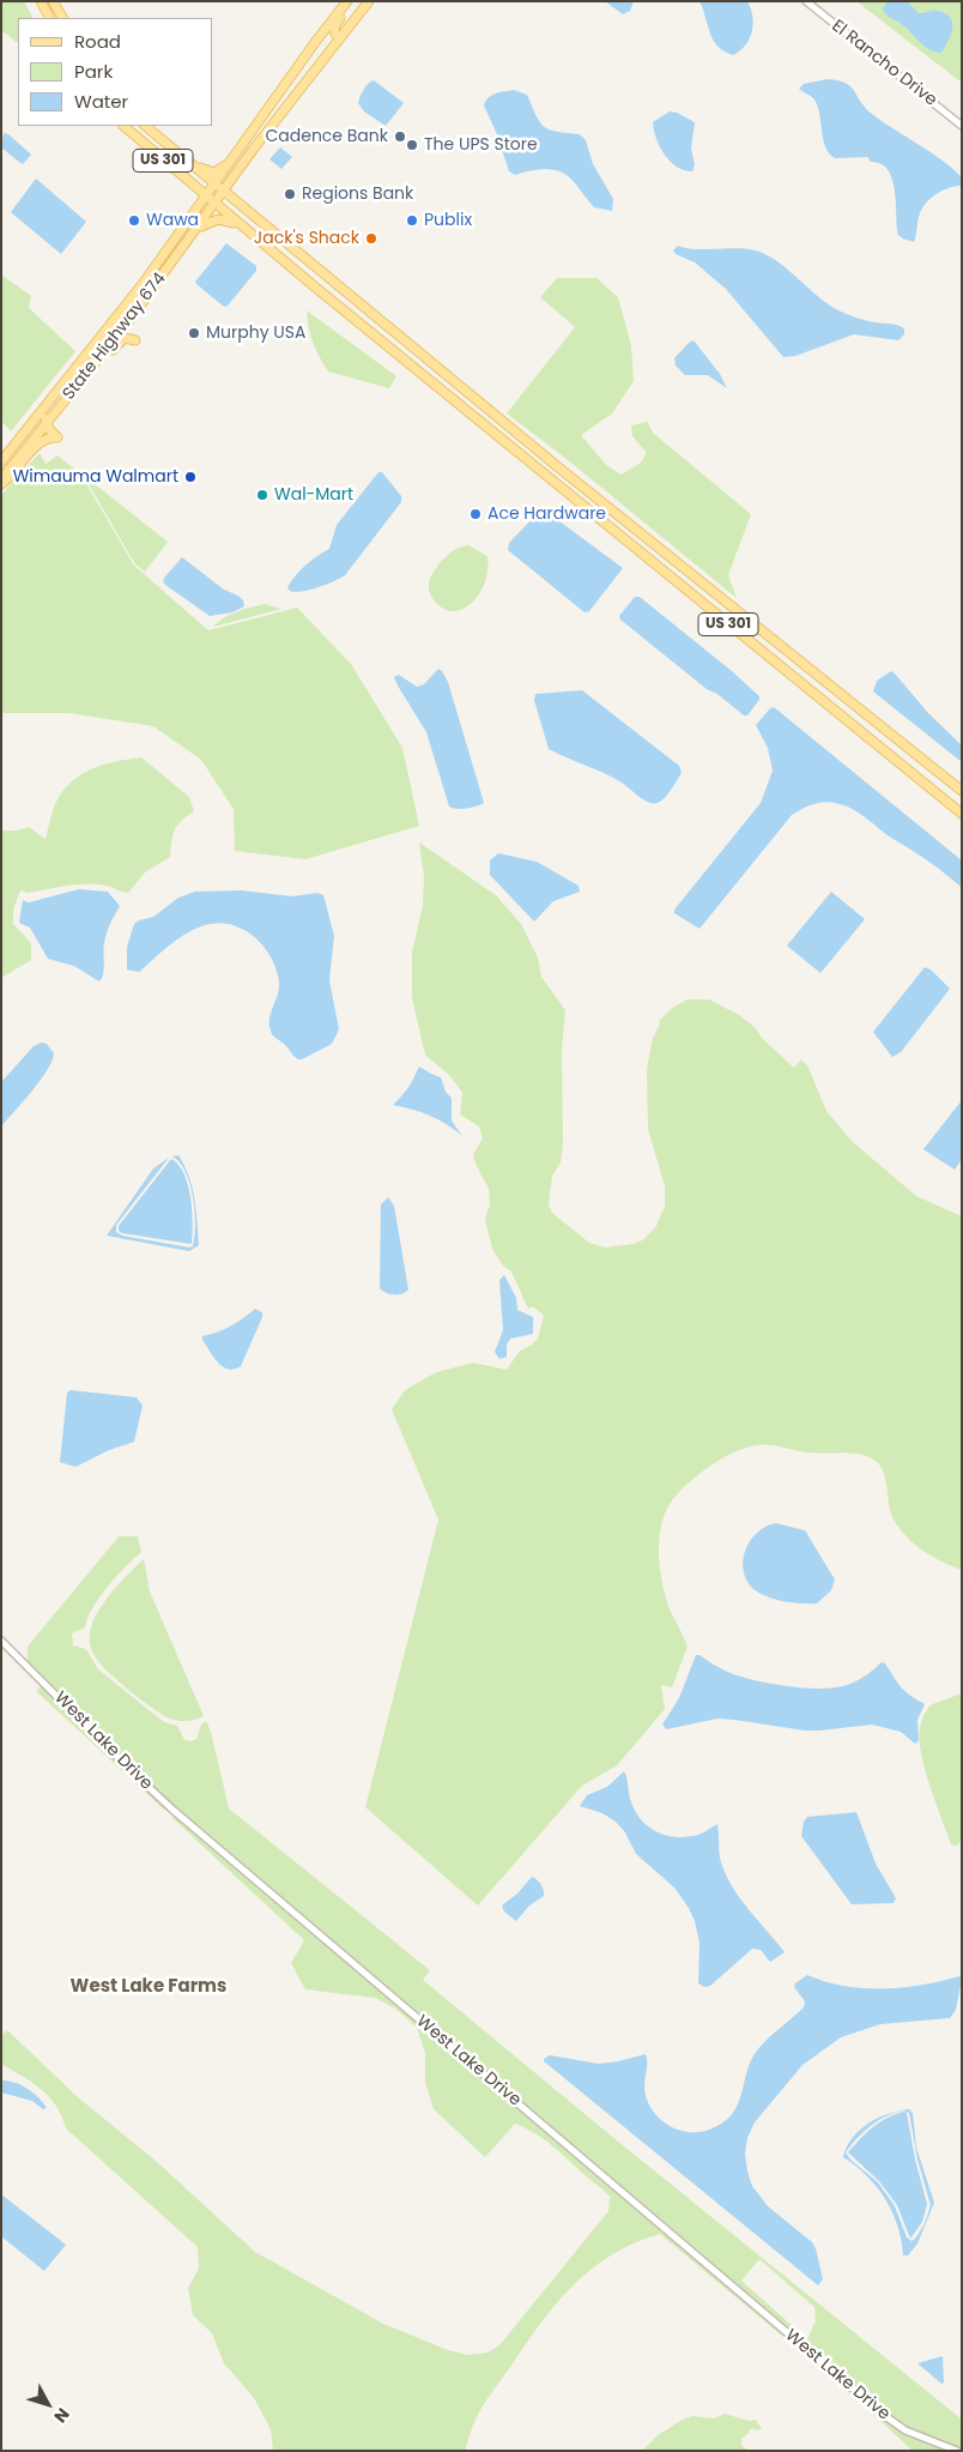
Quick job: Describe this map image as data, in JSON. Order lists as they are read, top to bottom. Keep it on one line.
{"streets":{"main road":["US 301","State Highway 674"],"street":["El Rancho Drive","West Lake Drive"]},"crossings":[["US 301","State Highway 674"]],"districts":["West Lake Farms"],"places":["Cadence Bank","The UPS Store","Regions Bank","Wawa","Publix","Jack's Shack","Murphy USA","Wimauma Walmart","Wal-Mart","Ace Hardware"],"legend":["Road","Park","Water"],"north":"bottom right"}
